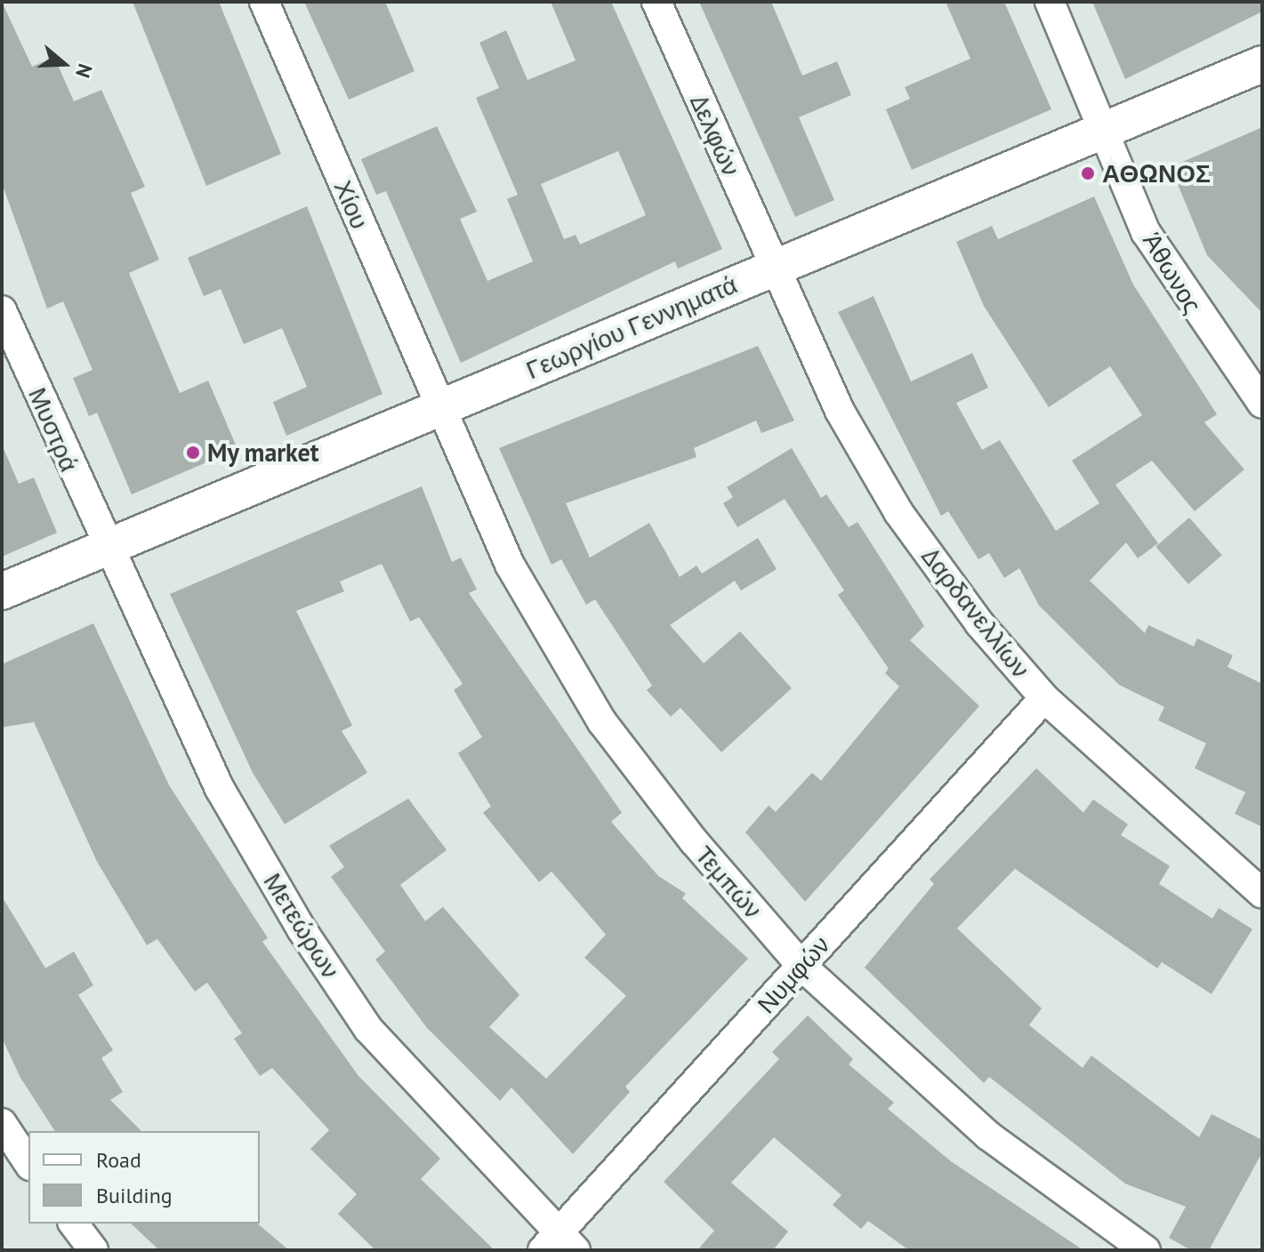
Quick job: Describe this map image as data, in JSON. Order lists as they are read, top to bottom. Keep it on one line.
{"streets":{"street":["Δελφών","Χίου","Άθωνος","Γεωργίου Γεννηματά","Μυστρά","Δαρδανελλίων","Τεμπών","Μετεώρων","Νυμφών"]},"crossings":[["Δελφών","Γεωργίου Γεννηματά"],["Δελφών","Δαρδανελλίων"],["Χίου","Γεωργίου Γεννηματά"],["Χίου","Τεμπών"],["Άθωνος","Γεωργίου Γεννηματά"],["Γεωργίου Γεννηματά","Μυστρά"],["Γεωργίου Γεννηματά","Δαρδανελλίων"],["Γεωργίου Γεννηματά","Τεμπών"],["Γεωργίου Γεννηματά","Μετεώρων"],["Μυστρά","Μετεώρων"],["Δαρδανελλίων","Νυμφών"],["Τεμπών","Νυμφών"],["Μετεώρων","Νυμφών"]],"places":["ΑΘΩΝΟΣ","My market"],"legend":["Road","Building"],"north":"right"}
